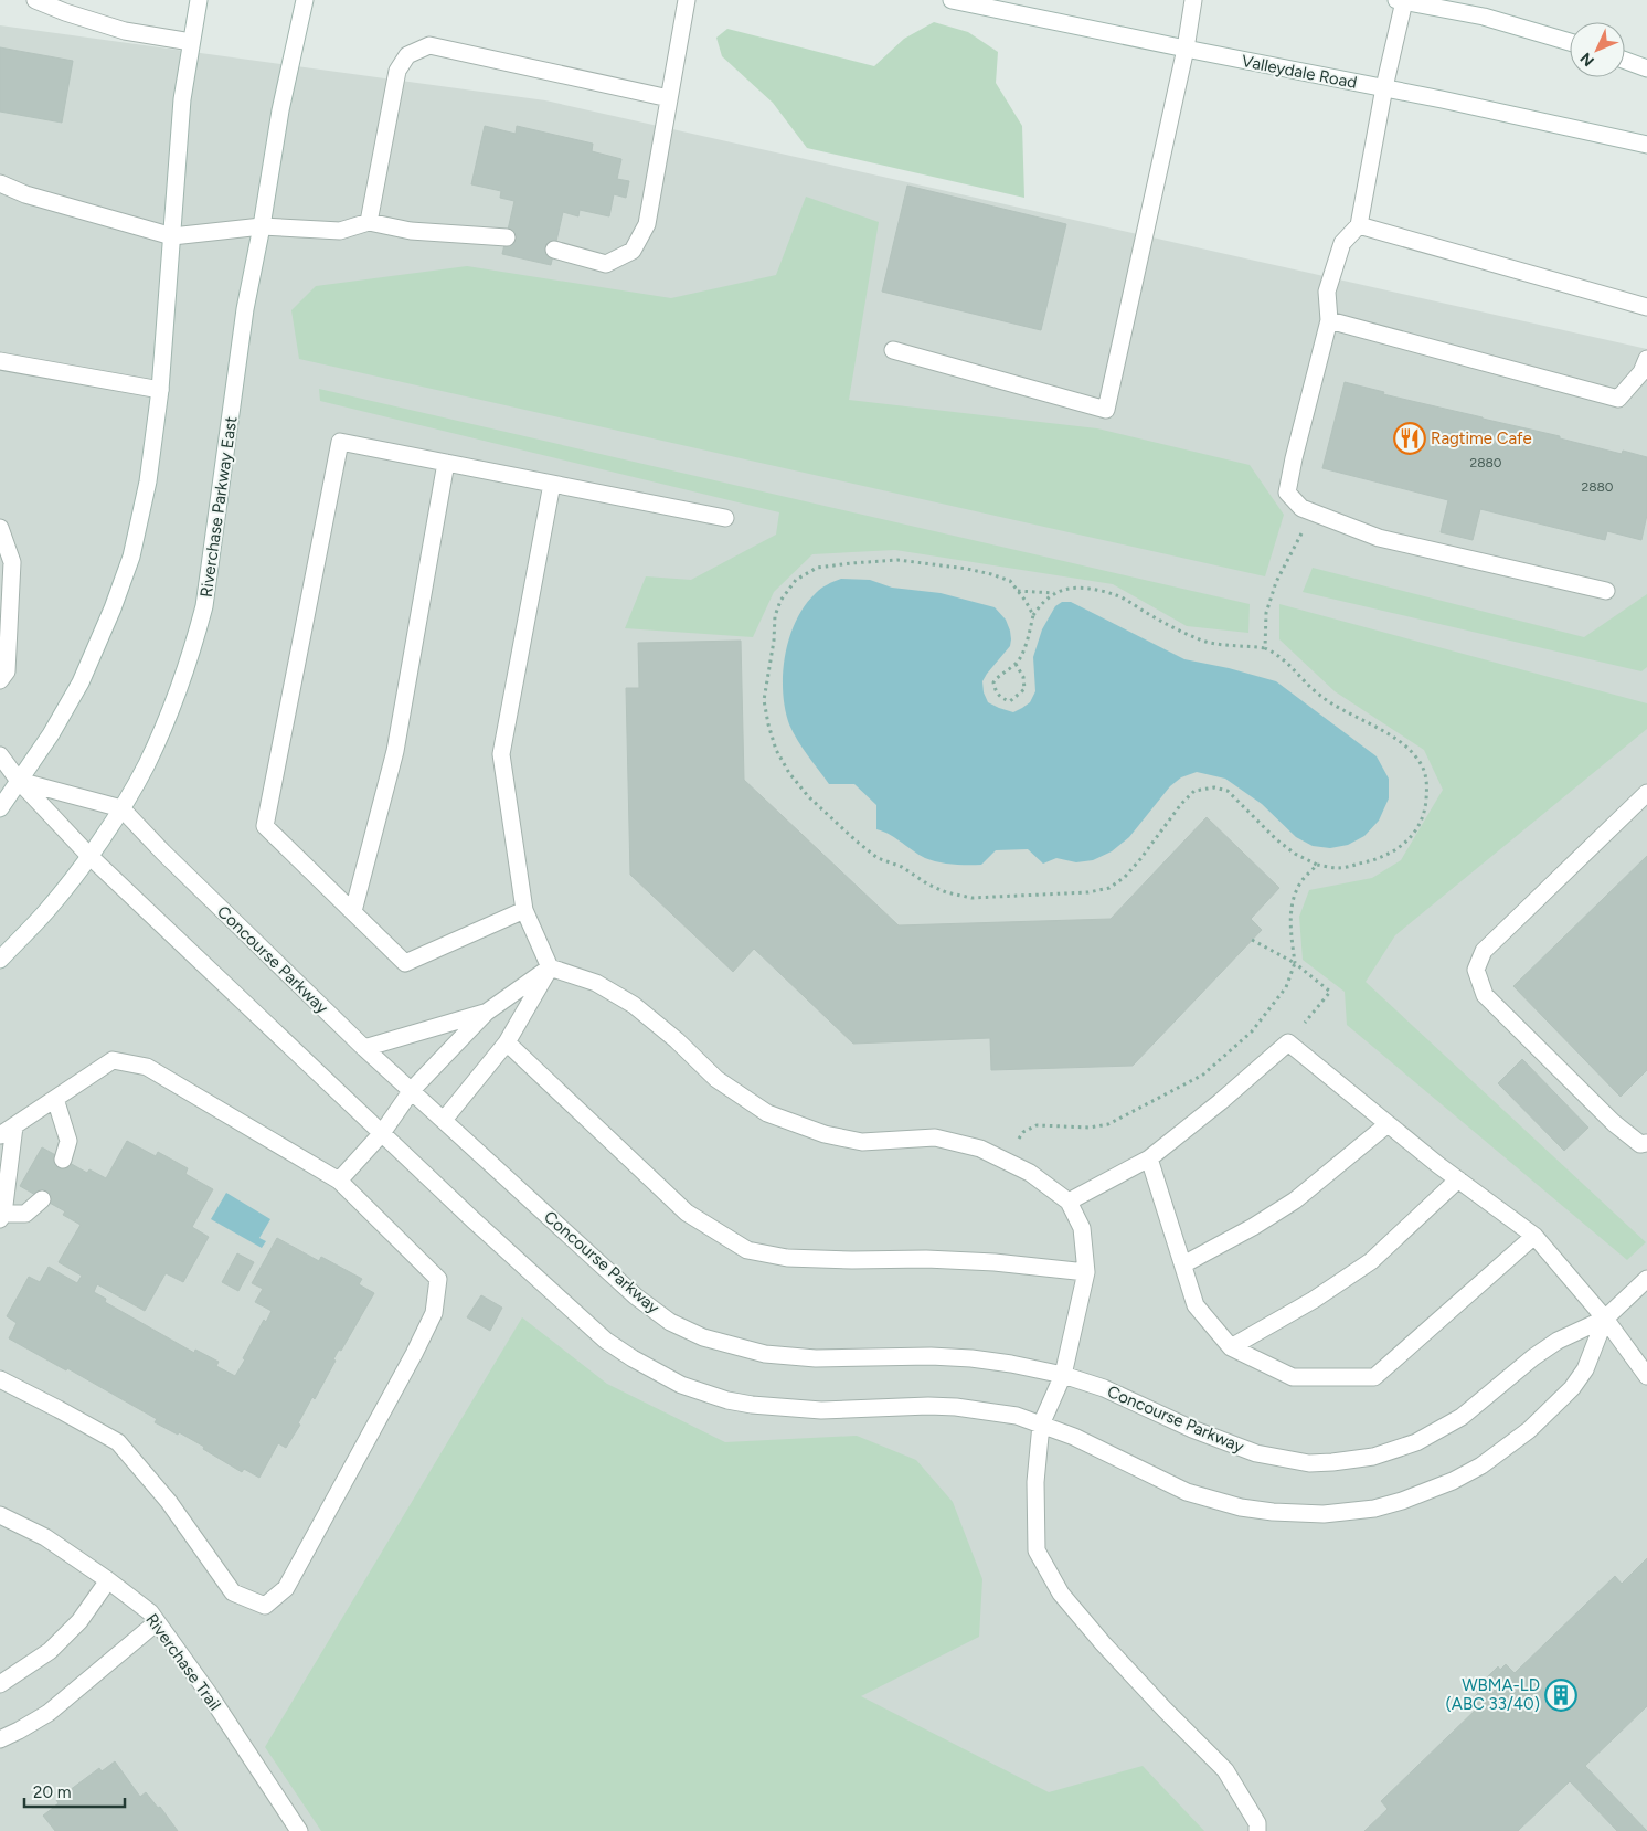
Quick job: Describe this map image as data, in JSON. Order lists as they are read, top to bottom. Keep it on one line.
{"streets":{"street":["Valleydale Road","Riverchase Parkway East","Concourse Parkway","Riverchase Trail"]},"crossings":[["Riverchase Parkway East","Concourse Parkway"]],"places":{"restaurant":["Ragtime Cafe"],"building":["WBMA-LD (ABC 33/40)"]},"house_numbers":["2880","2880"],"scale_bar":"20 m","north":"bottom left"}
